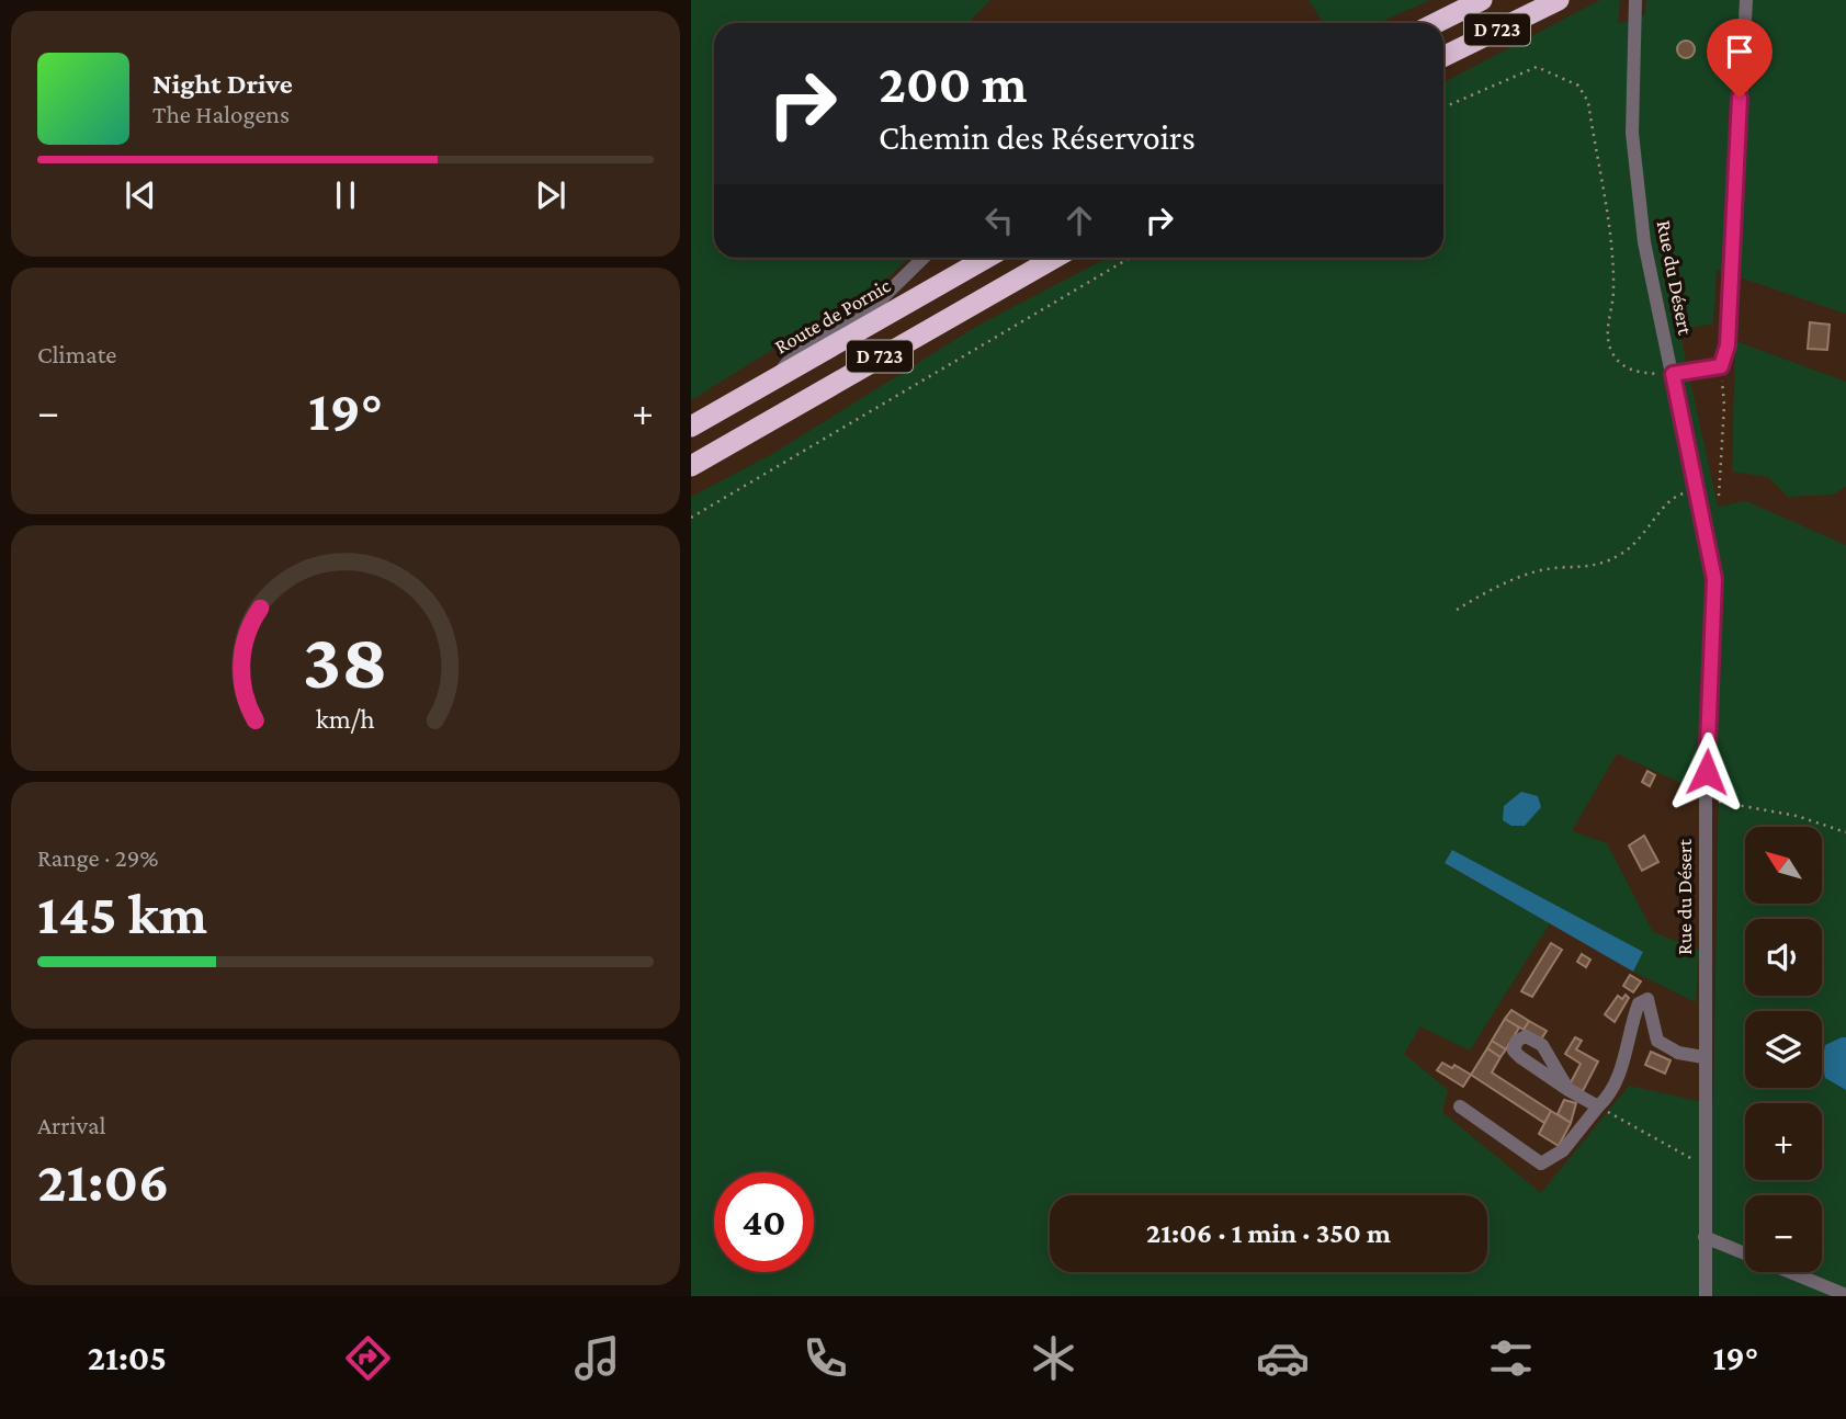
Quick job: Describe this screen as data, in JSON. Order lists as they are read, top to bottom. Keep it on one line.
{"streets":{"highway":["D 723","Route de Pornic"],"street":["Rue du Désert"]},"north":"top left","page":{"turn":["200 m","Chemin des Réservoirs"],"song":["Night Drive","The Halogens"],"tile":["Climate",["Range · 29%","145 km"],["Arrival","21:06"]],"heat":["−","19°","+"],"map_buttons":["+","−"],"limit":"40","trip":"21:06 · 1 min · 350 m","tabs":["21:05","19°"],"gauge":["38","km/h"]}}
